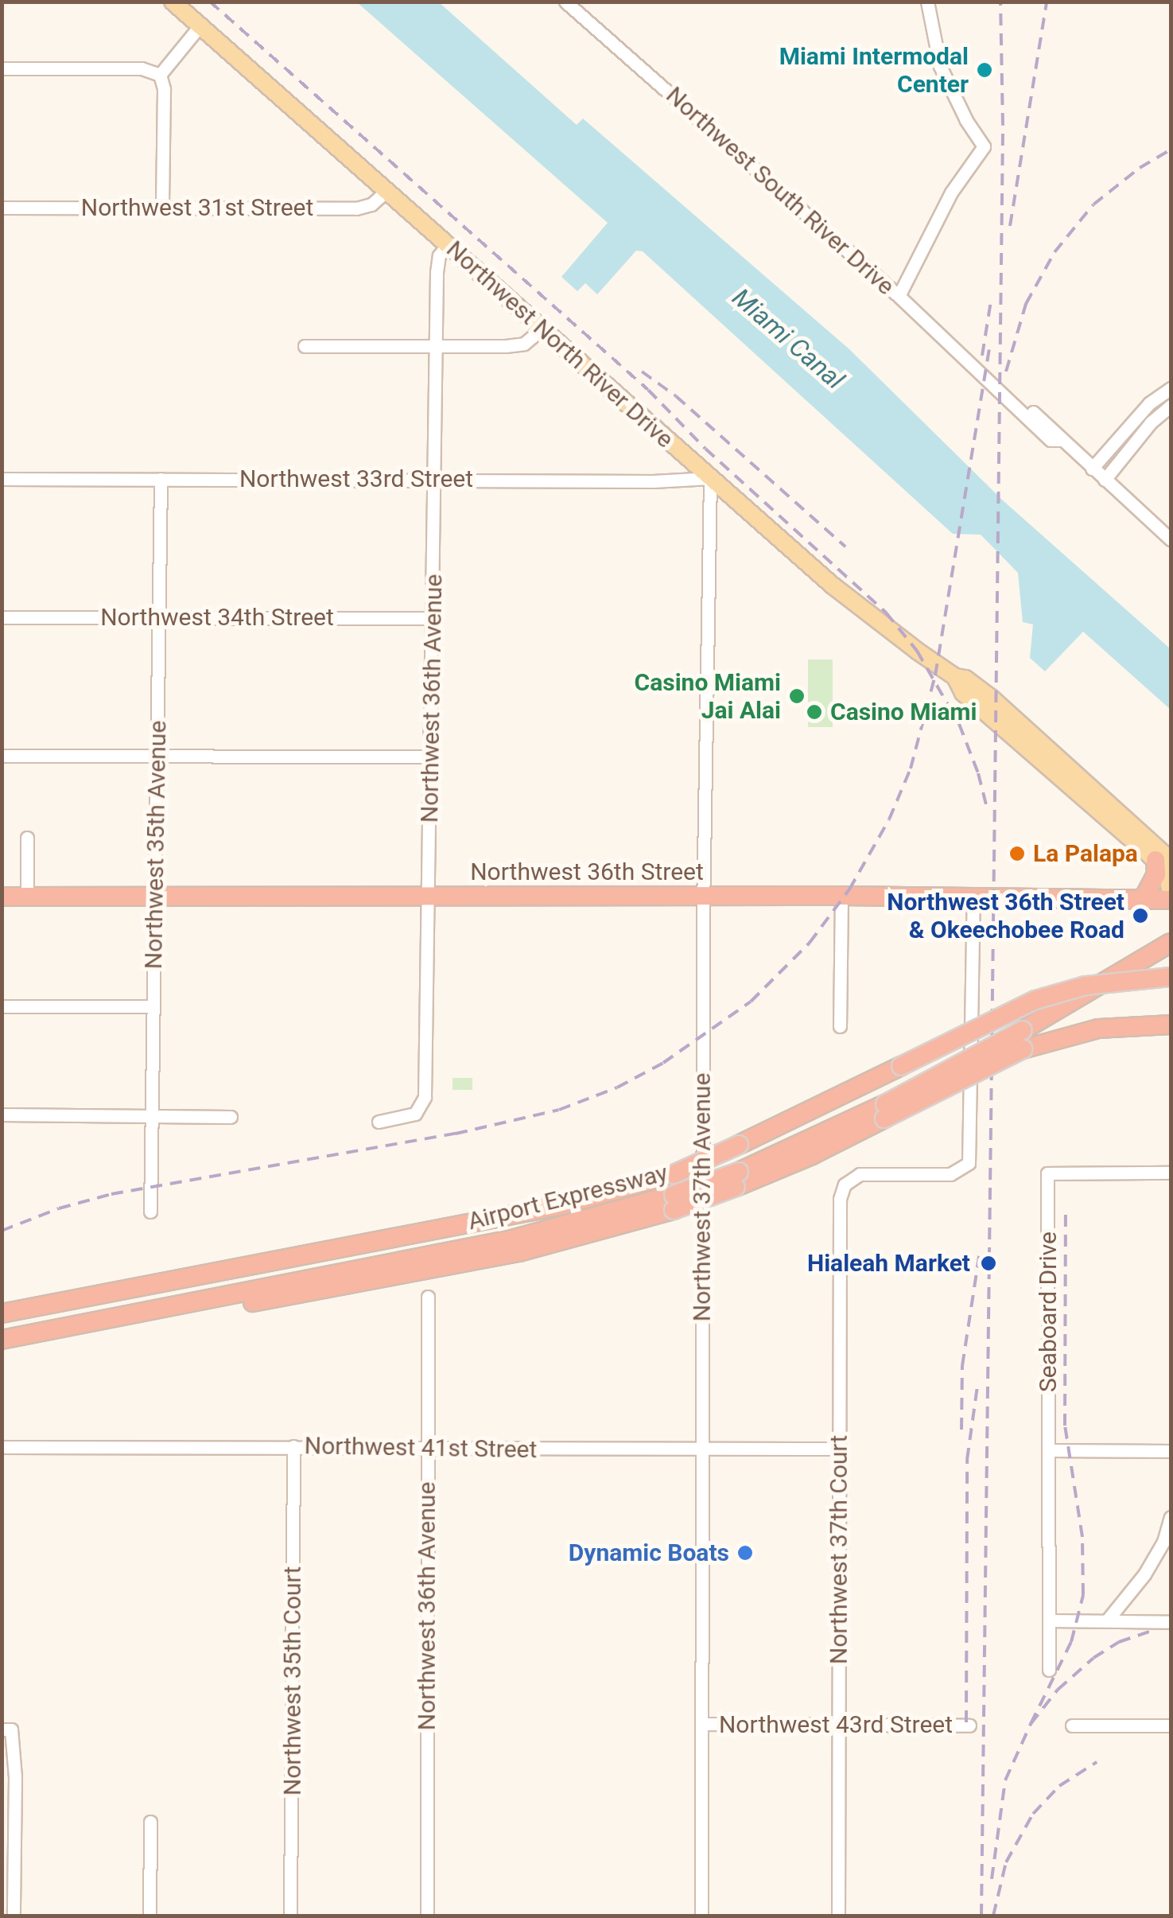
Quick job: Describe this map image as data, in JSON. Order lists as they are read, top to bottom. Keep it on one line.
{"streets":{"highway":["Northwest 36th Street","Airport Expressway"],"main road":["Northwest North River Drive"],"street":["Northwest South River Drive","Northwest 31st Street","Northwest 33rd Street","Northwest 34th Street","Northwest 36th Avenue","Northwest 35th Avenue","Northwest 37th Avenue","Seaboard Drive","Northwest 41st Street","Northwest 37th Court","Northwest 35th Court","Northwest 43rd Street"]},"crossings":[["Northwest 31st Street","Northwest North River Drive"],["Northwest North River Drive","Northwest 33rd Street"],["Northwest North River Drive","Northwest 36th Avenue"],["Northwest North River Drive","Northwest 37th Avenue"],["Northwest 33rd Street","Northwest 36th Avenue"],["Northwest 33rd Street","Northwest 35th Avenue"],["Northwest 33rd Street","Northwest 37th Avenue"],["Northwest 34th Street","Northwest 36th Avenue"],["Northwest 34th Street","Northwest 35th Avenue"],["Northwest 36th Avenue","Northwest 36th Street"],["Northwest 36th Avenue","Northwest 41st Street"],["Northwest 35th Avenue","Northwest 36th Street"],["Northwest 36th Street","Northwest 37th Avenue"],["Northwest 36th Street","Northwest 37th Court"],["Northwest 37th Avenue","Northwest 41st Street"],["Northwest 37th Avenue","Northwest 43rd Street"],["Northwest 41st Street","Northwest 37th Court"],["Northwest 41st Street","Northwest 35th Court"],["Northwest 37th Court","Northwest 43rd Street"]],"water":["Miami Canal"],"places":["Miami Intermodal Center","Casino Miami Jai Alai","Casino Miami","La Palapa","Northwest 36th Street & Okeechobee Road","Hialeah Market","Dynamic Boats"]}
